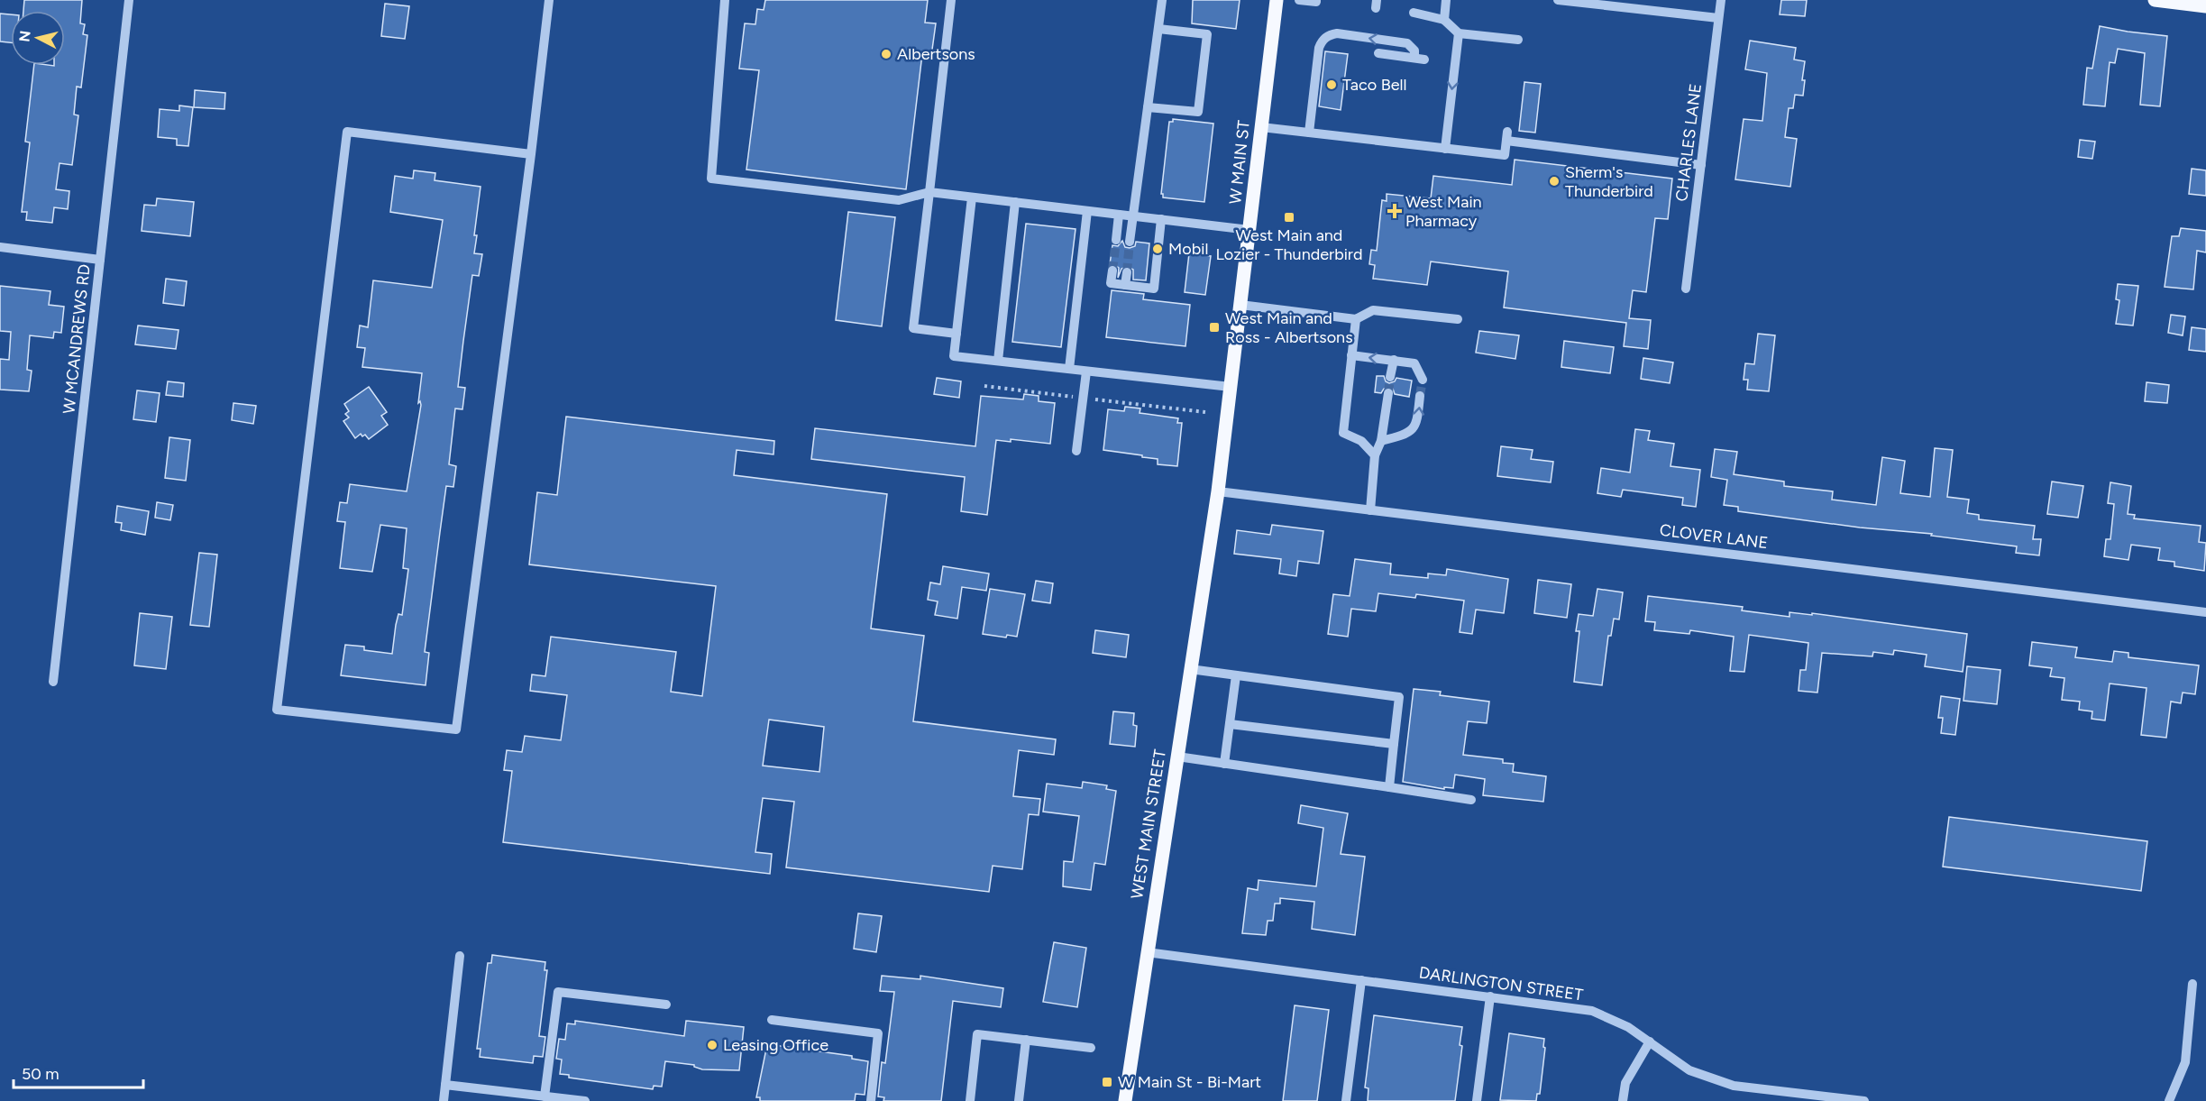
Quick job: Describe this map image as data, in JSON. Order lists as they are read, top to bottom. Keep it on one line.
{"streets":{"main road":["W MAIN ST","WEST MAIN STREET"],"street":["CHARLES LANE","W MCANDREWS RD","CLOVER LANE","DARLINGTON STREET"]},"crossings":[["CLOVER LANE","WEST MAIN STREET"],["WEST MAIN STREET","DARLINGTON STREET"]],"places":{"other":["Albertsons","Taco Bell","Sherm's Thunderbird","Mobil","Leasing Office"],"health":["West Main Pharmacy"],"transit":["West Main and Lozier - Thunderbird","West Main and Ross - Albertsons","W Main St - Bi-Mart"]},"scale_bar":"50 m","north":"left"}
